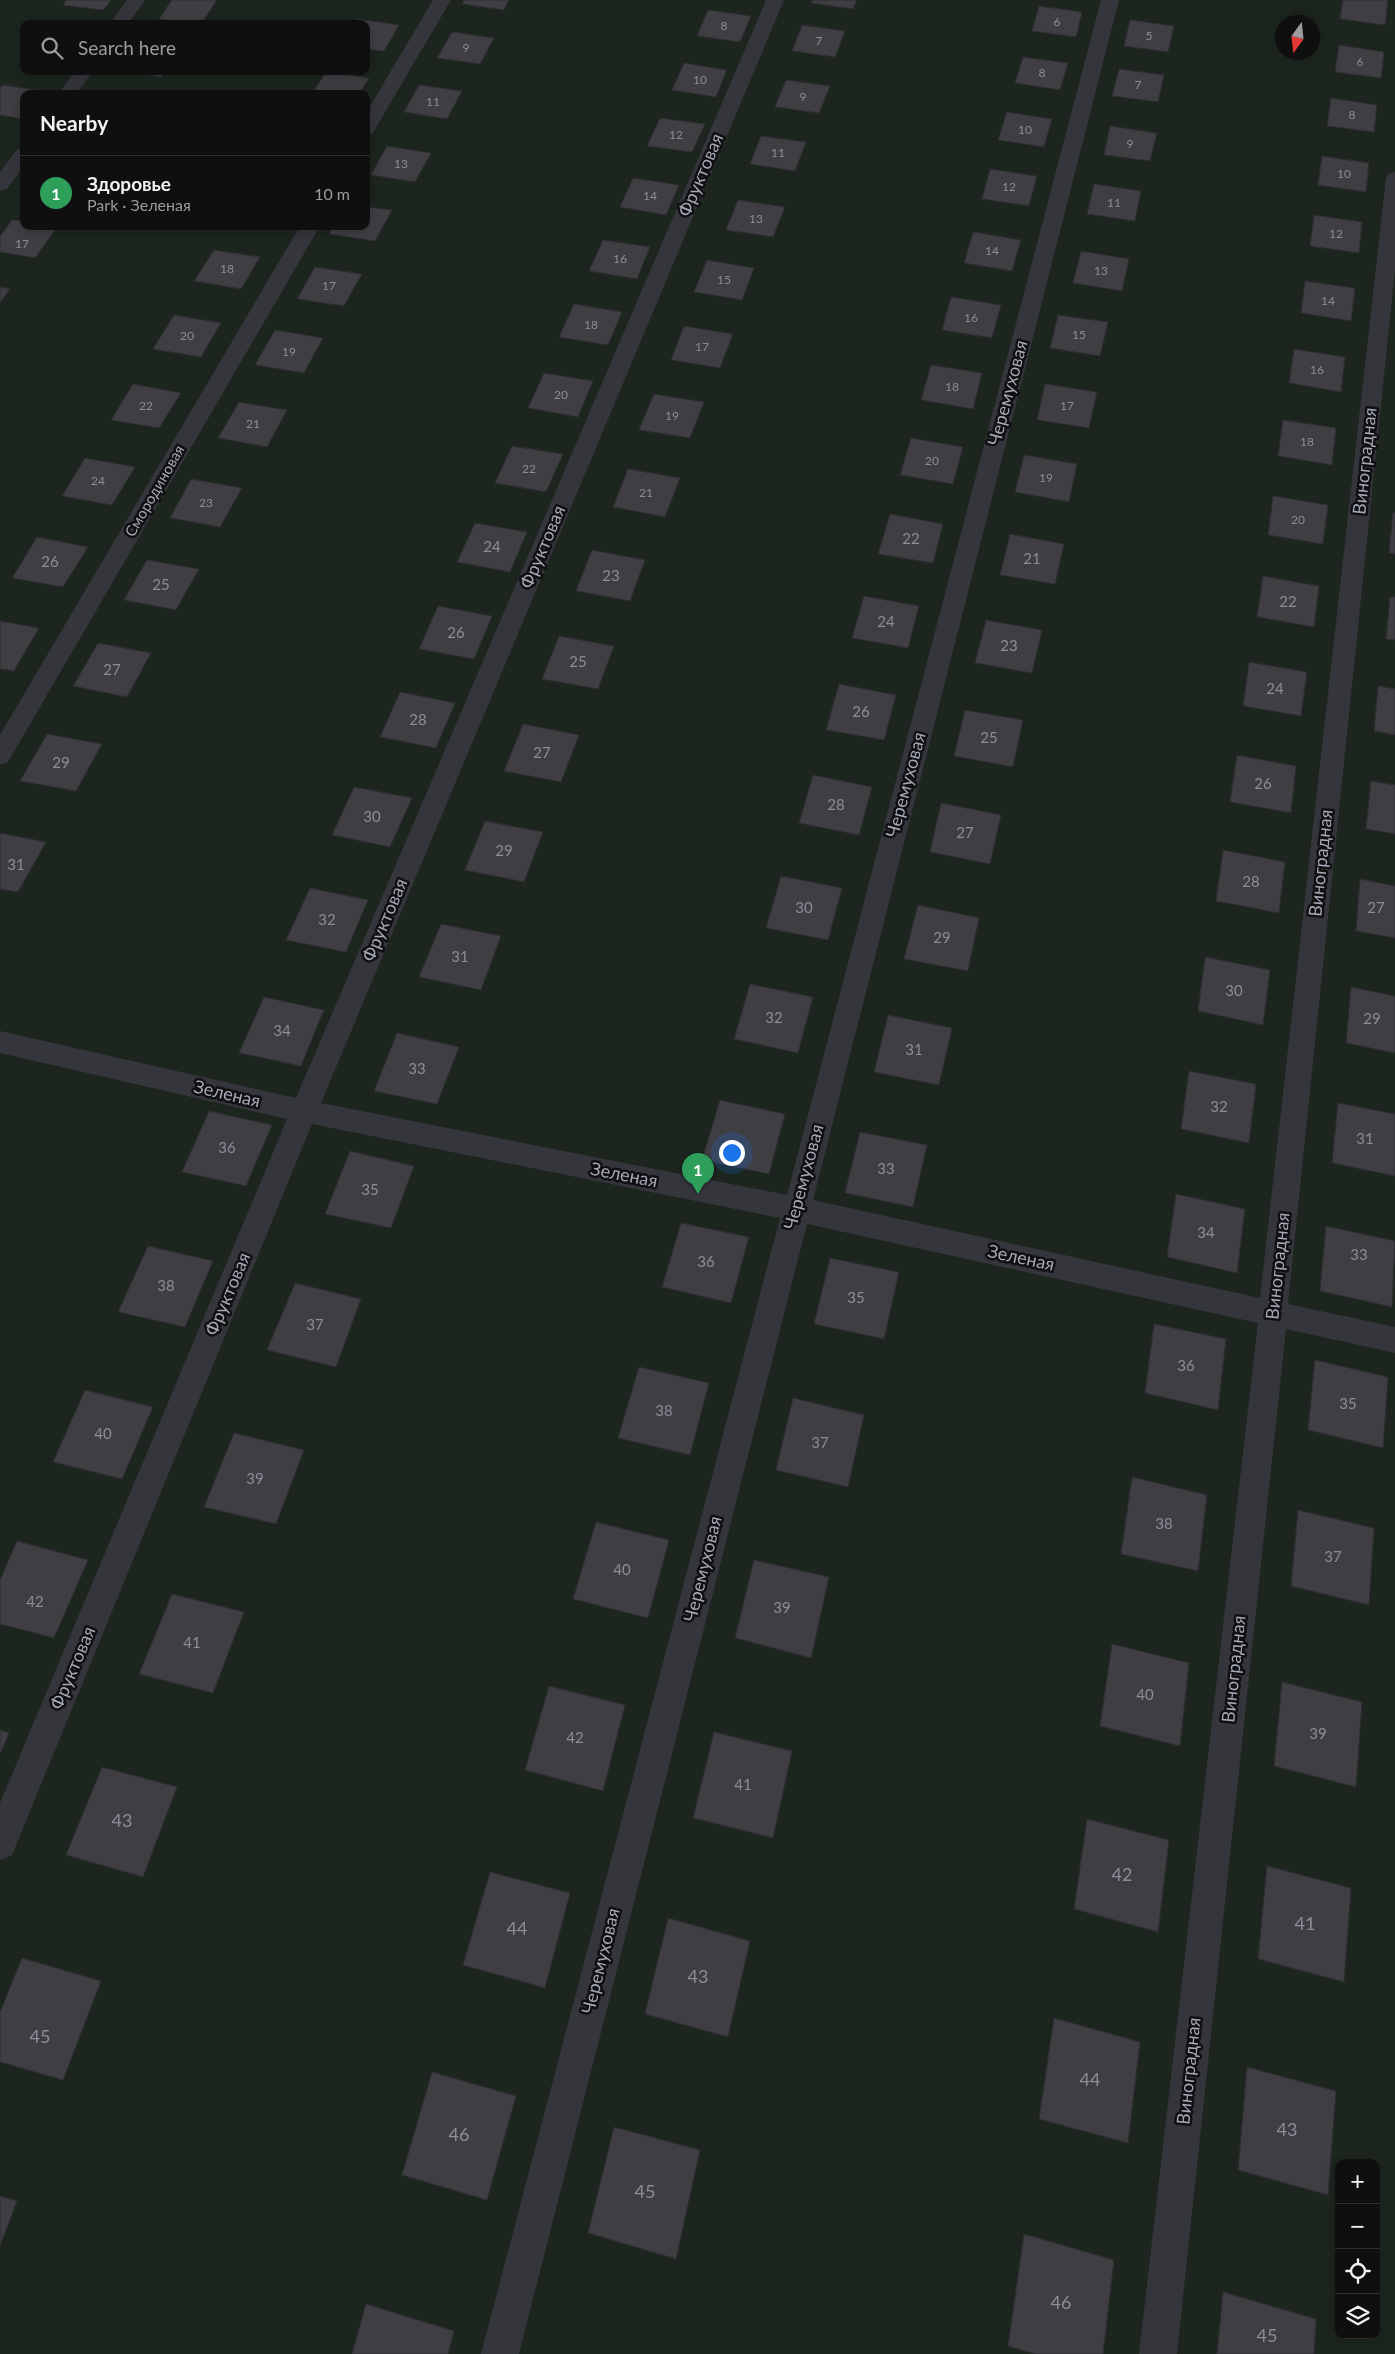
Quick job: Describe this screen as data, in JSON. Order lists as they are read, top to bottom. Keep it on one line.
{"streets":{"street":["Фруктовая","Черемуховая","Виноградная","Смородиновая","Зеленая"]},"crossings":[["Фруктовая","Зеленая"],["Черемуховая","Зеленая"],["Виноградная","Зеленая"]],"house_numbers":["6","8","5","7","9","6","8","10","7","9","11","8","10","12","9","11","13","10","12","14","11","13","12","17","14","16","18","13","15","17","14","16","18","15","20","17","19","16","18","20","22","17","19","21","18","20","22","19","24","21","23","20","22","24","21","26","23","25","22","24","26","23","25","27","24","26","28","25","27","29","26","28","30","27","29","31","28","30","27","32","29","31","30","32","29","34","31","33","32","31","36","33","35","34","33","36","38","35","37","36","35","38","40","37","39","38","37","40","42","39","41","40","39","42","41","43","42","41","44","43","45","44","43","46","45","46","45"],"north":"bottom","page":{"search":"Search here","heading":"Nearby","list":[{"mark":"1","name":"Здоровье","note":"Park · Зеленая","value":"10 m"}],"pins":"1","map_buttons":["+","−"]}}
